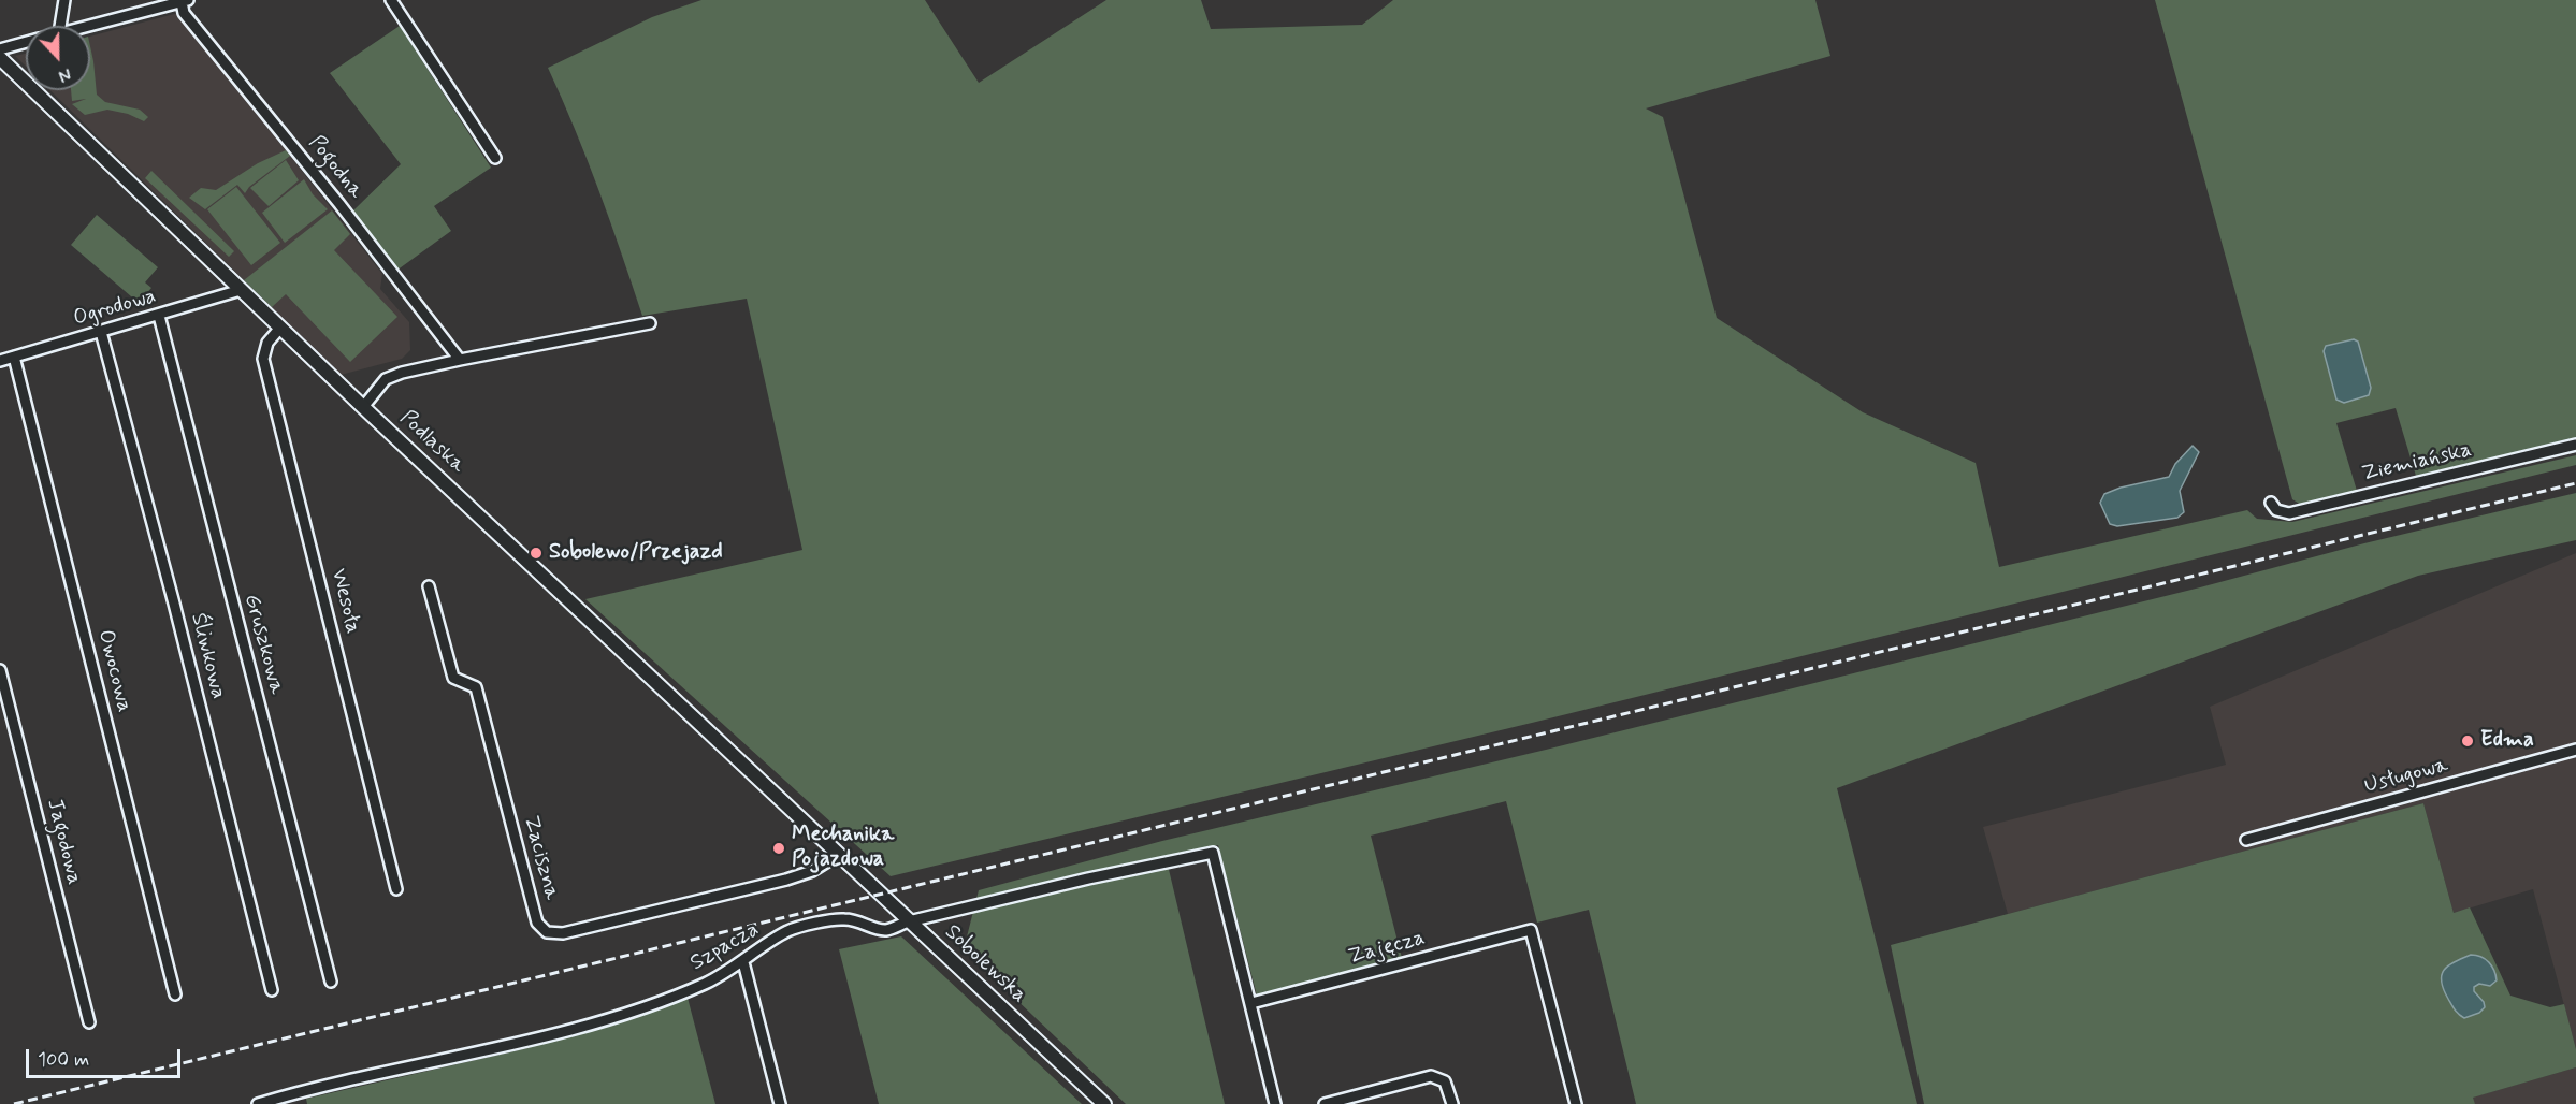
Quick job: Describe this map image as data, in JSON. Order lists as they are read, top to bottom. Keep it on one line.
{"streets":{"street":["Pogodna","Ogrodowa","Podlaska","Ziemiańska","Wesoła","Gruszkowa","Śliwkowa","Owocowa","Usługowa","Jagodowa","Zaciszna","Szpacza","Zajęcza","Sobolewska"]},"crossings":[["Ogrodowa","Podlaska"],["Ogrodowa","Gruszkowa"],["Ogrodowa","Śliwkowa"],["Ogrodowa","Owocowa"],["Podlaska","Wesoła"],["Podlaska","Zaciszna"],["Podlaska","Sobolewska"],["Zaciszna","Sobolewska"],["Szpacza","Zajęcza"],["Szpacza","Sobolewska"]],"places":["Sobolewo/Przejazd","Edma","Mechanika Pojazdowa"],"scale_bar":"100 m","north":"bottom"}
